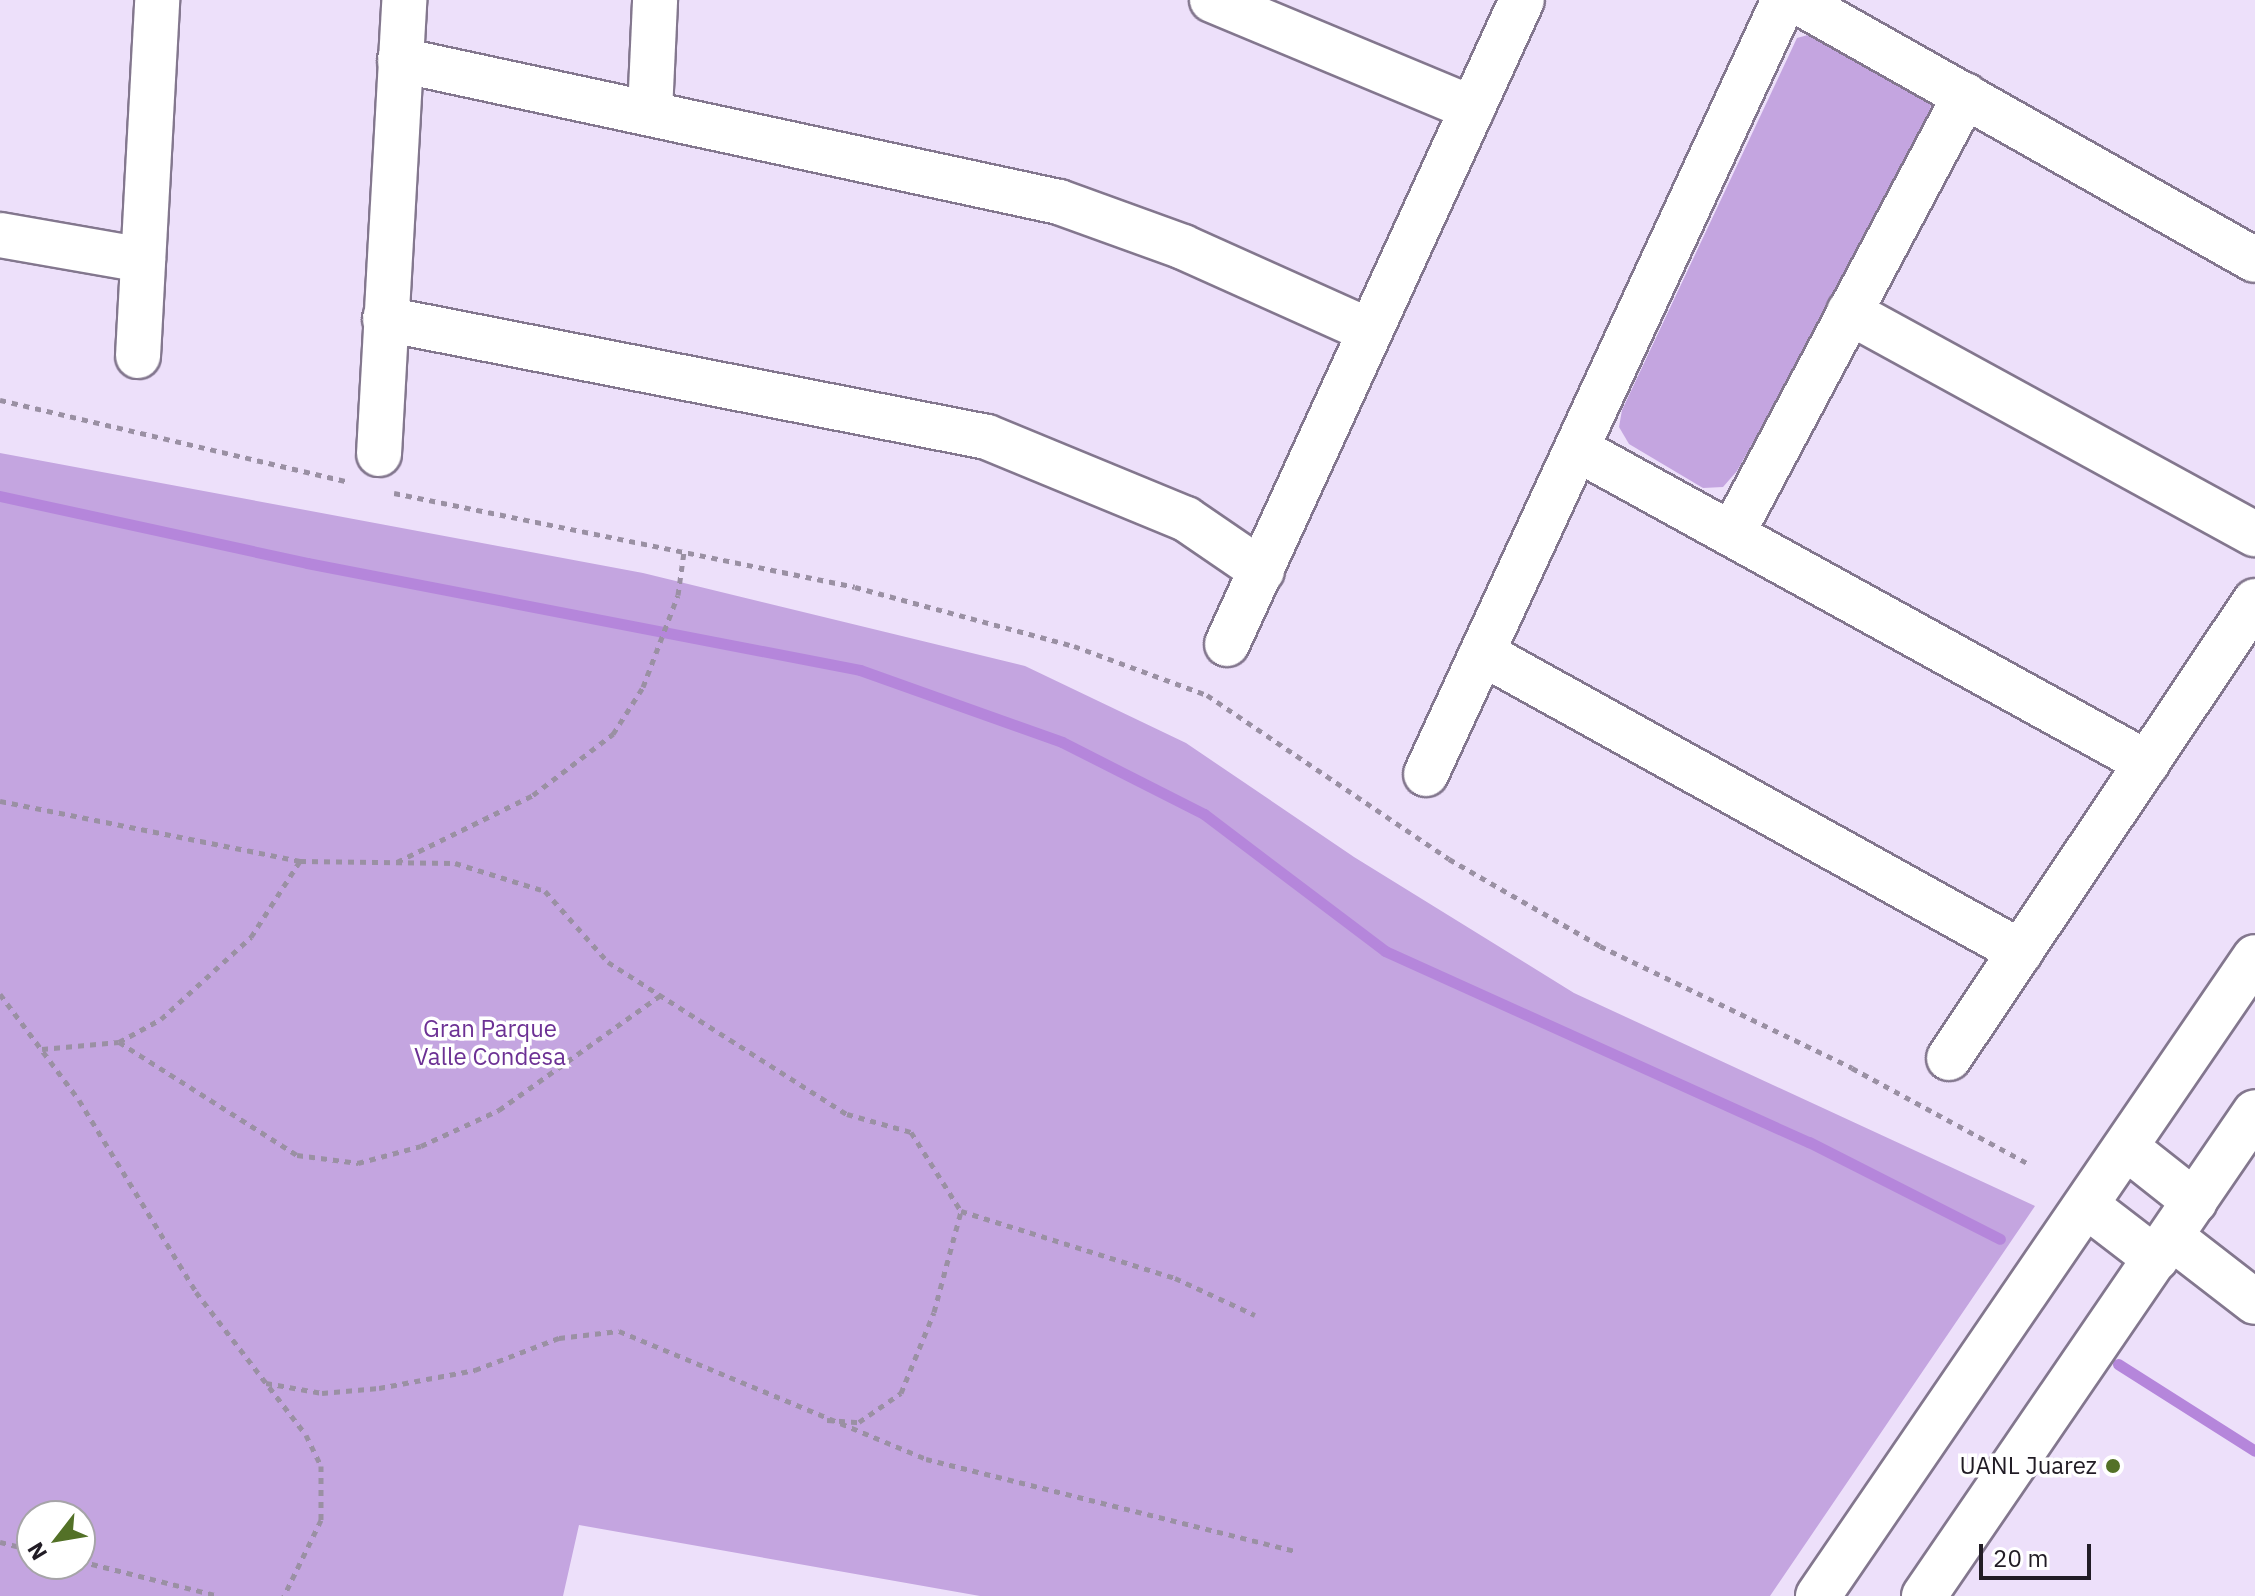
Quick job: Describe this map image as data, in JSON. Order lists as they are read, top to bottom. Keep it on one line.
{"parks":["Gran Parque Valle Condesa"],"places":["UANL Juarez"],"scale_bar":"20 m","north":"bottom left"}
